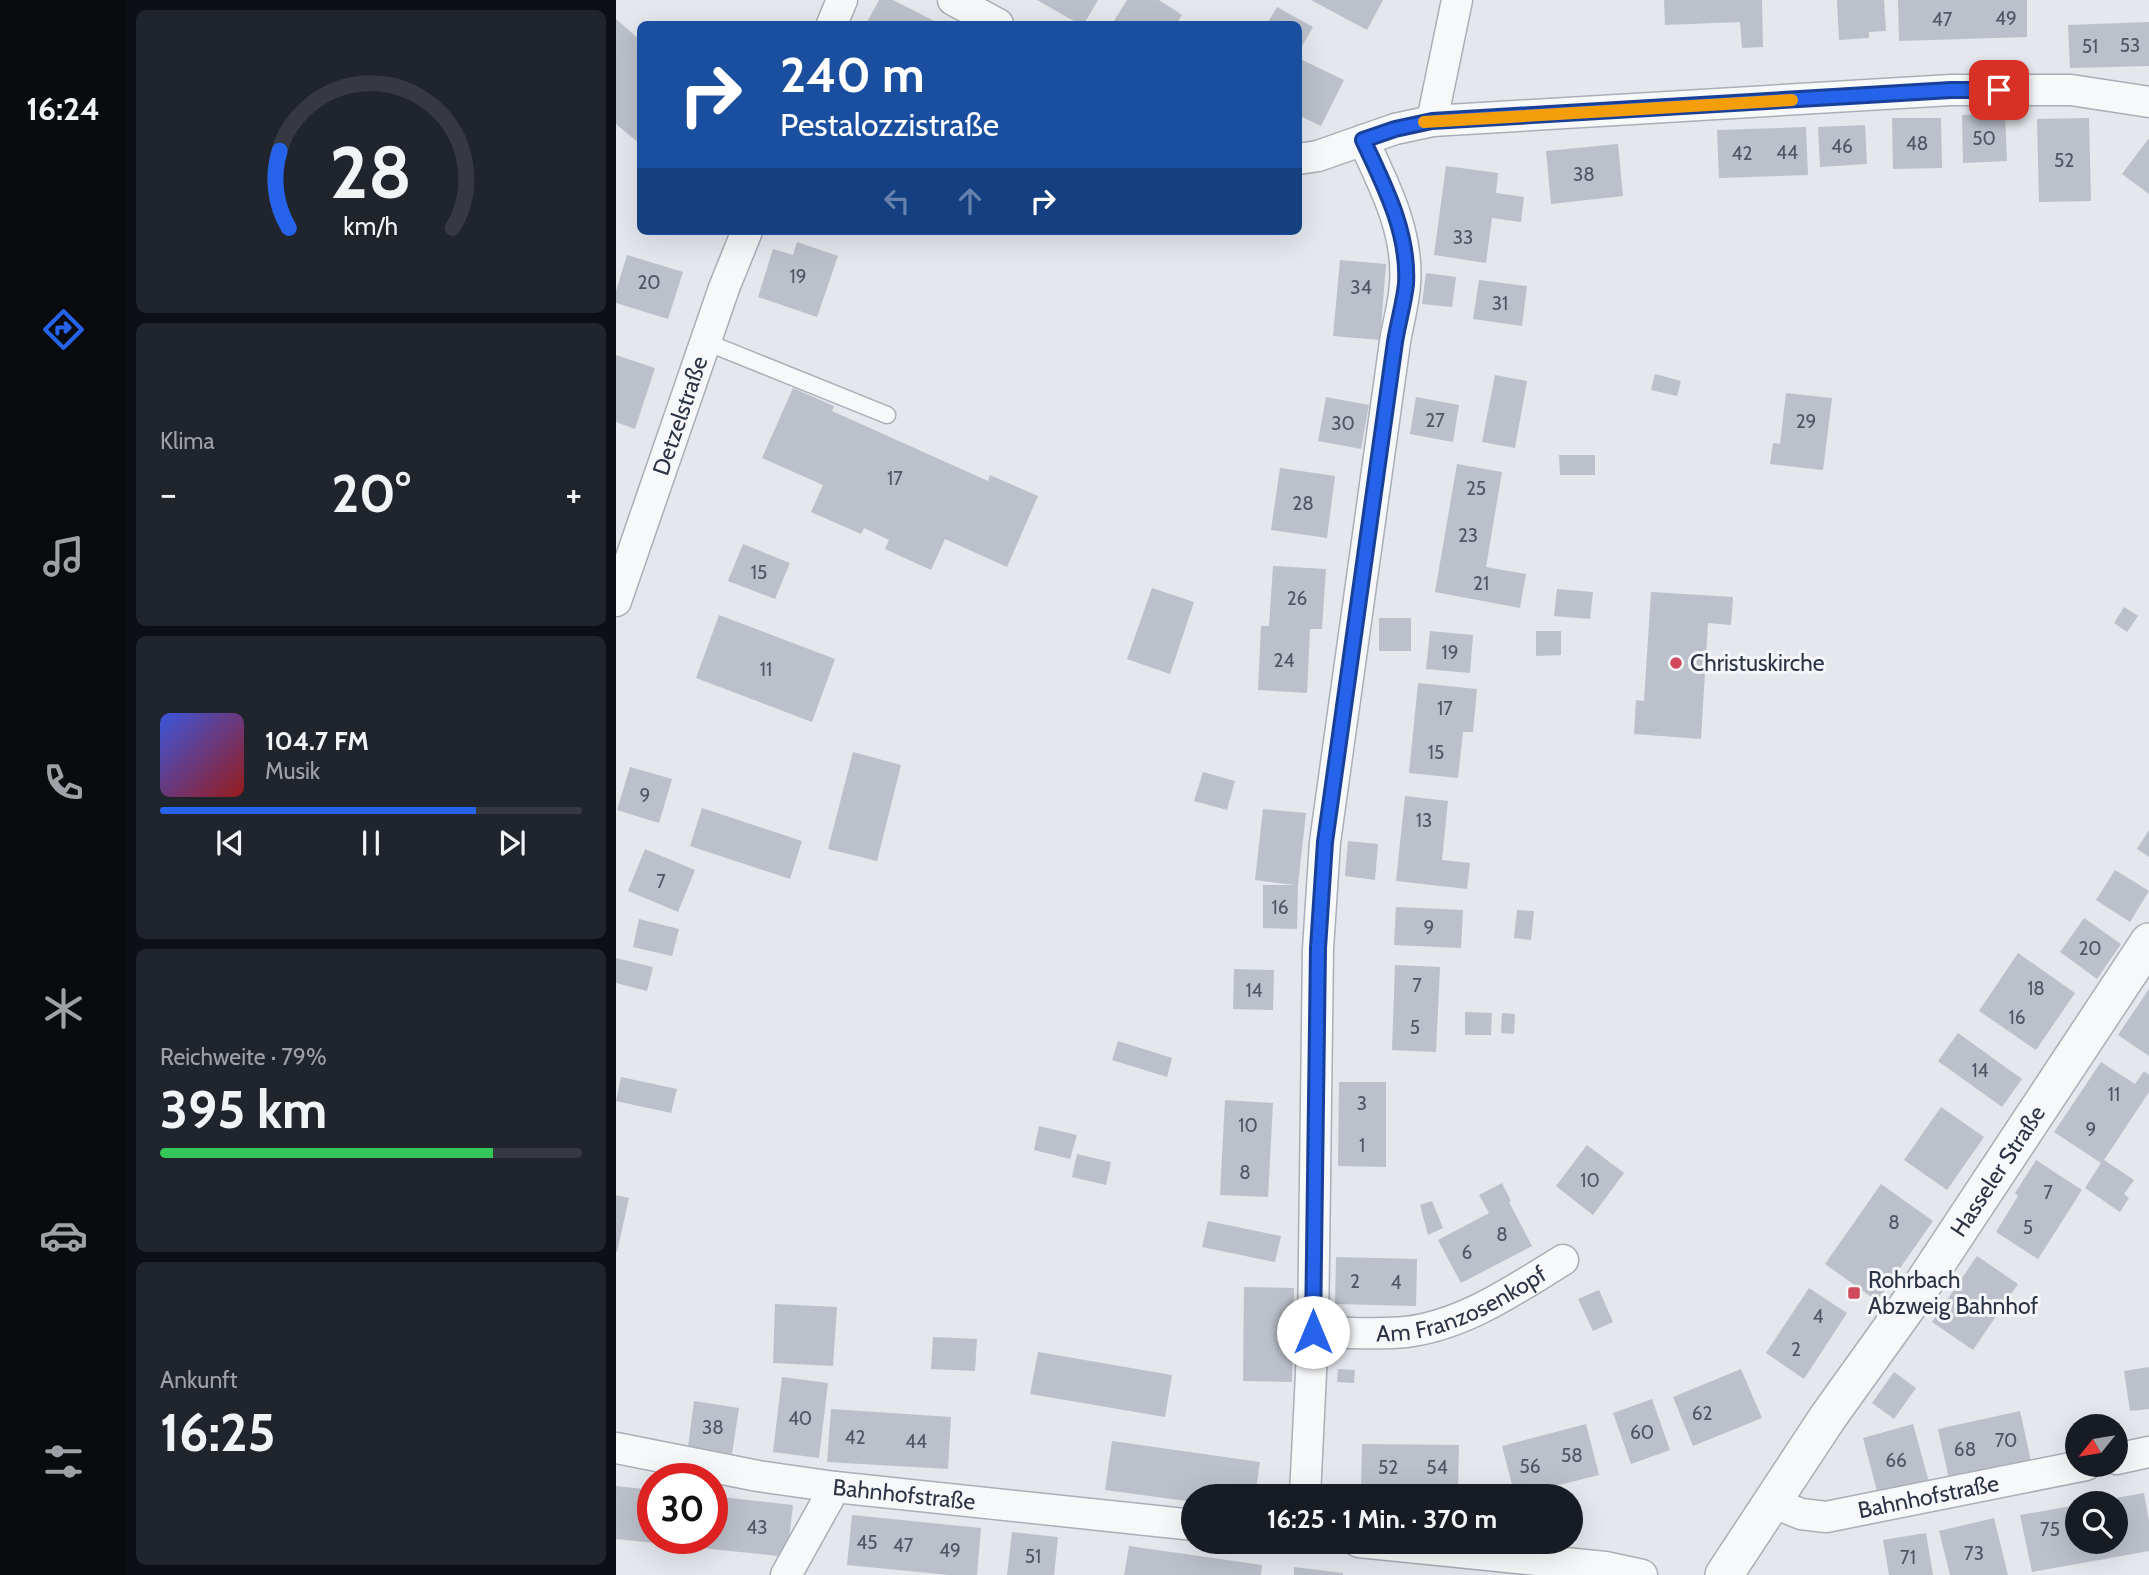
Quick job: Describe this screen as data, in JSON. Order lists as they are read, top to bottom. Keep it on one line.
{"streets":{"street":["Detzelstraße","Hasseler Straße","Am Franzosenkopf","Bahnhofstraße"]},"crossings":[["Hasseler Straße","Bahnhofstraße"]],"places":{"other":["Christuskirche"],"transit":["Rohrbach Abzweig Bahnhof"]},"house_numbers":["49","47","53","51","50","48","46","44","42","52","38","33","19","20","34","31","27","29","30","17","25","28","23","15","21","26","19","24","11","17","15","9","13","7","16","9","20","7","18","14","16","5","14","11","3","10","9","1","8","10","7","8","5","8","6","2","4","4","2","62","40","38","60","42","70","44","68","58","66","56","52","54","43","75","45","47","49","73","51","71"],"north":"bottom left","page":{"tabs":"16:24","turn":["240 m","Pestalozzistraße"],"tile":["Klima",["Reichweite · 79%","395 km"],["Ankunft","16:25"]],"heat":["−","20°","+"],"song":["104.7 FM","Musik"],"limit":"30","trip":"16:25 · 1 Min. · 370 m","gauge":["28","km/h"]}}
